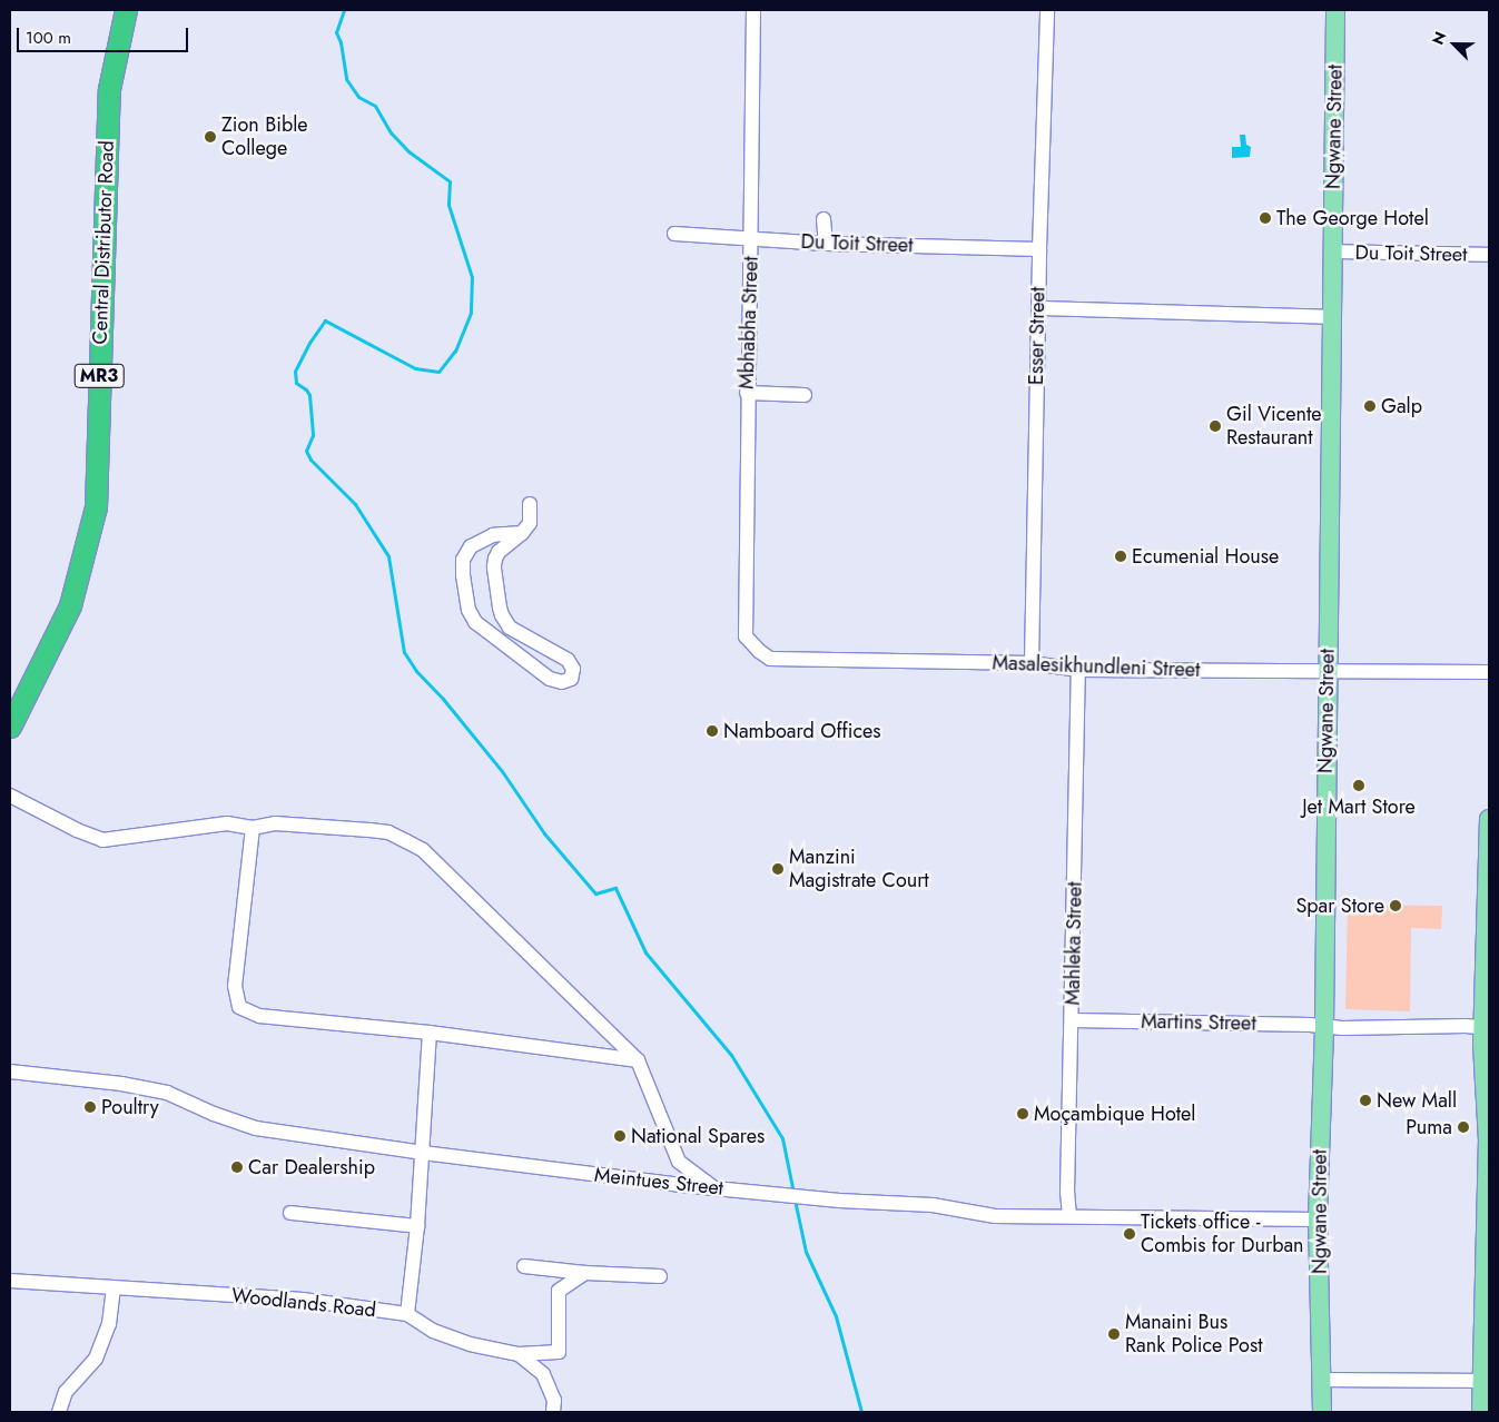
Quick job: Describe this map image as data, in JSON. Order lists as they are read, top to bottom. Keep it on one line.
{"streets":{"highway":["Central Distributor Road","MR3"],"main road":["Ngwane Street"],"street":["Du Toit Street","Mbhabha Street","Esser Street","Masalesikhundleni Street","Mahleka Street","Martins Street","Meintues Street","Woodlands Road"]},"crossings":[["Ngwane Street","Du Toit Street"],["Ngwane Street","Masalesikhundleni Street"],["Ngwane Street","Martins Street"],["Ngwane Street","Meintues Street"],["Du Toit Street","Mbhabha Street"],["Du Toit Street","Esser Street"],["Mbhabha Street","Masalesikhundleni Street"],["Esser Street","Masalesikhundleni Street"],["Masalesikhundleni Street","Mahleka Street"],["Mahleka Street","Martins Street"],["Mahleka Street","Meintues Street"]],"places":["Zion Bible College","The George Hotel","Galp","Gil Vicente Restaurant","Ecumenial House","Namboard Offices","Jet Mart Store","Manzini Magistrate Court","Spar Store","New Mall","Poultry","Moçambique Hotel","Puma","National Spares","Car Dealership","Tickets office - Combis for Durban","Manaini Bus Rank Police Post"],"scale_bar":"100 m","north":"top left"}
